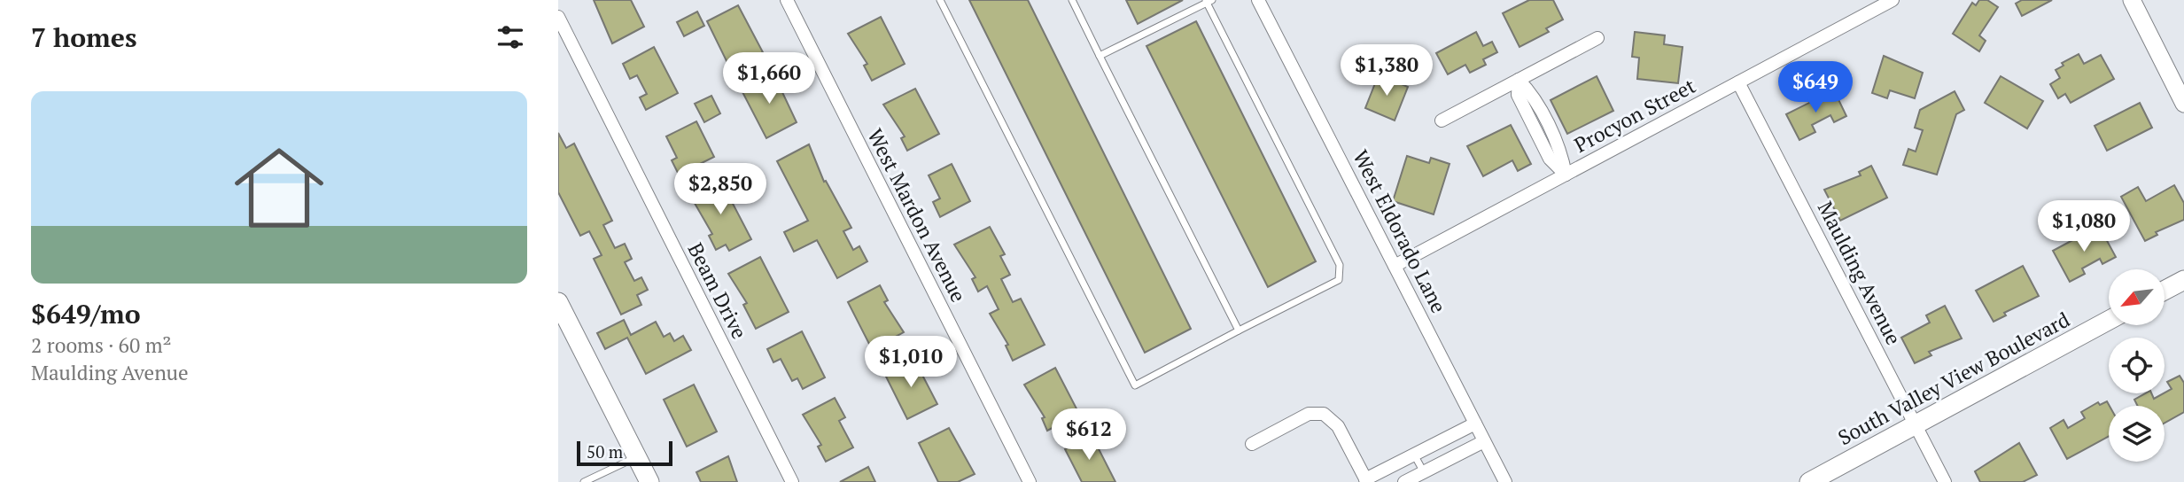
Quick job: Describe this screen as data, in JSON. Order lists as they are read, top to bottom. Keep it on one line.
{"streets":{"main road":["South Valley View Boulevard"],"street":["Procyon Street","West Mardon Avenue","West Eldorado Lane","Maulding Avenue","Beam Drive"]},"crossings":[["Procyon Street","West Eldorado Lane"],["Procyon Street","Maulding Avenue"],["Maulding Avenue","South Valley View Boulevard"]],"scale_bar":"50 m","north":"bottom left","page":{"heading":"7 homes","price":["$1,380","$1,660","$649","$2,850","$1,080","$1,010","$612"],"list":[{"name":"$649/mo","note":"2 rooms · 60 m² · Maulding Avenue"}],"scale":"50 m"}}
